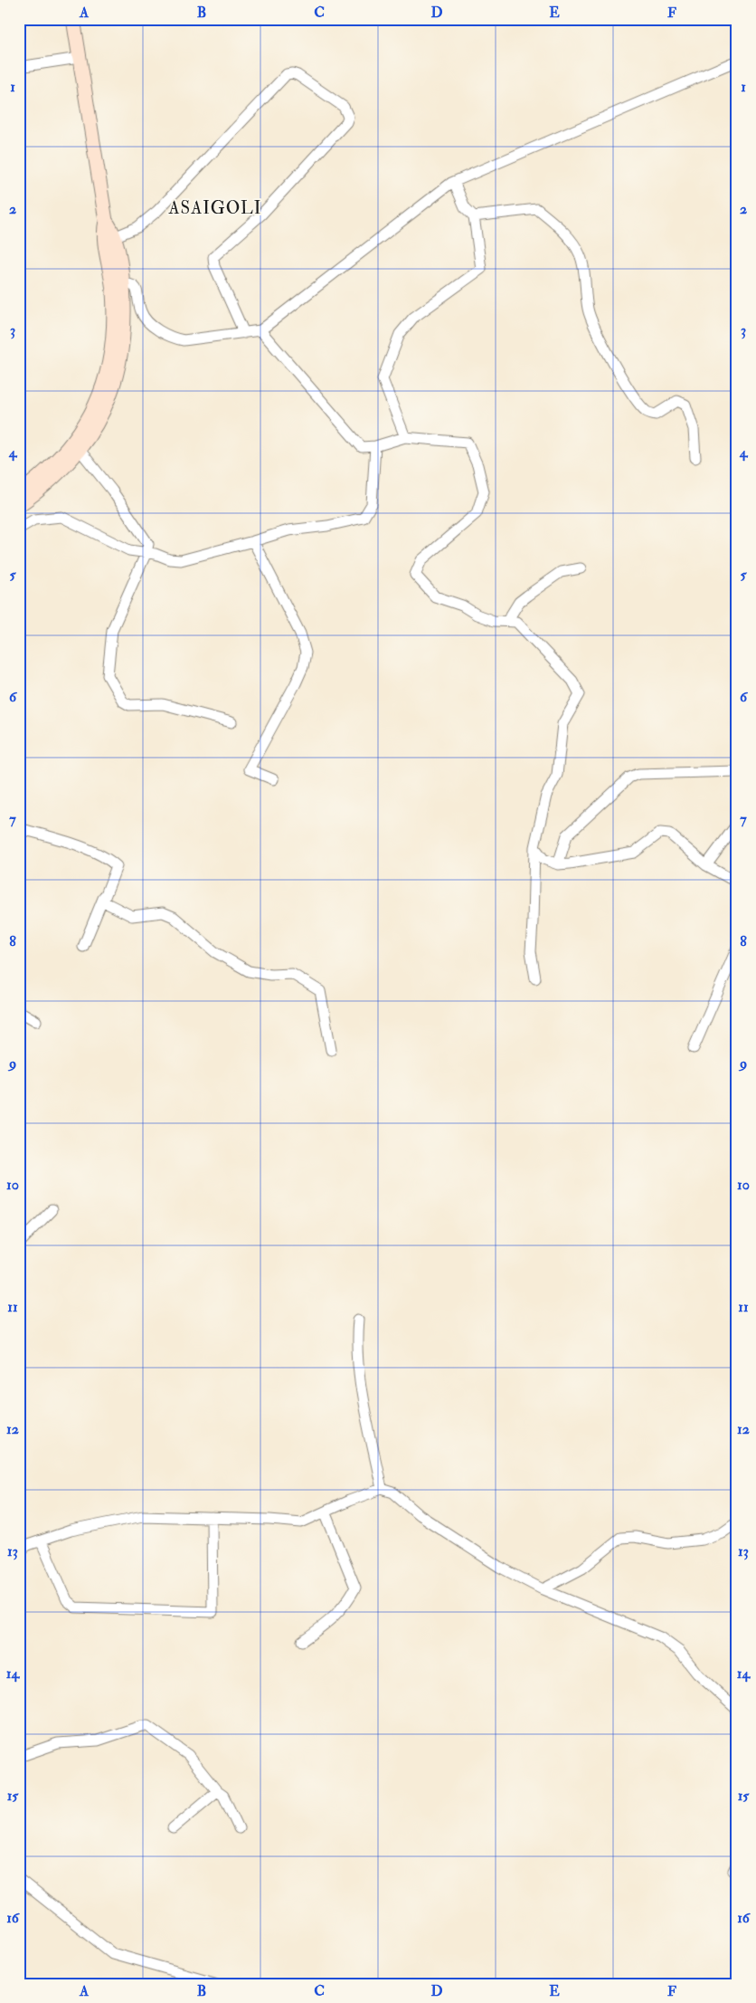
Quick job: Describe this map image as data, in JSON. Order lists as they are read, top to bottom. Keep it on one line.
{"districts":["ASAIGOLI"],"grid":{"columns":["A","B","C","D","E","F"],"rows":["1","2","3","4","5","6","7","8","9","10","11","12","13","14","15","16"]}}
